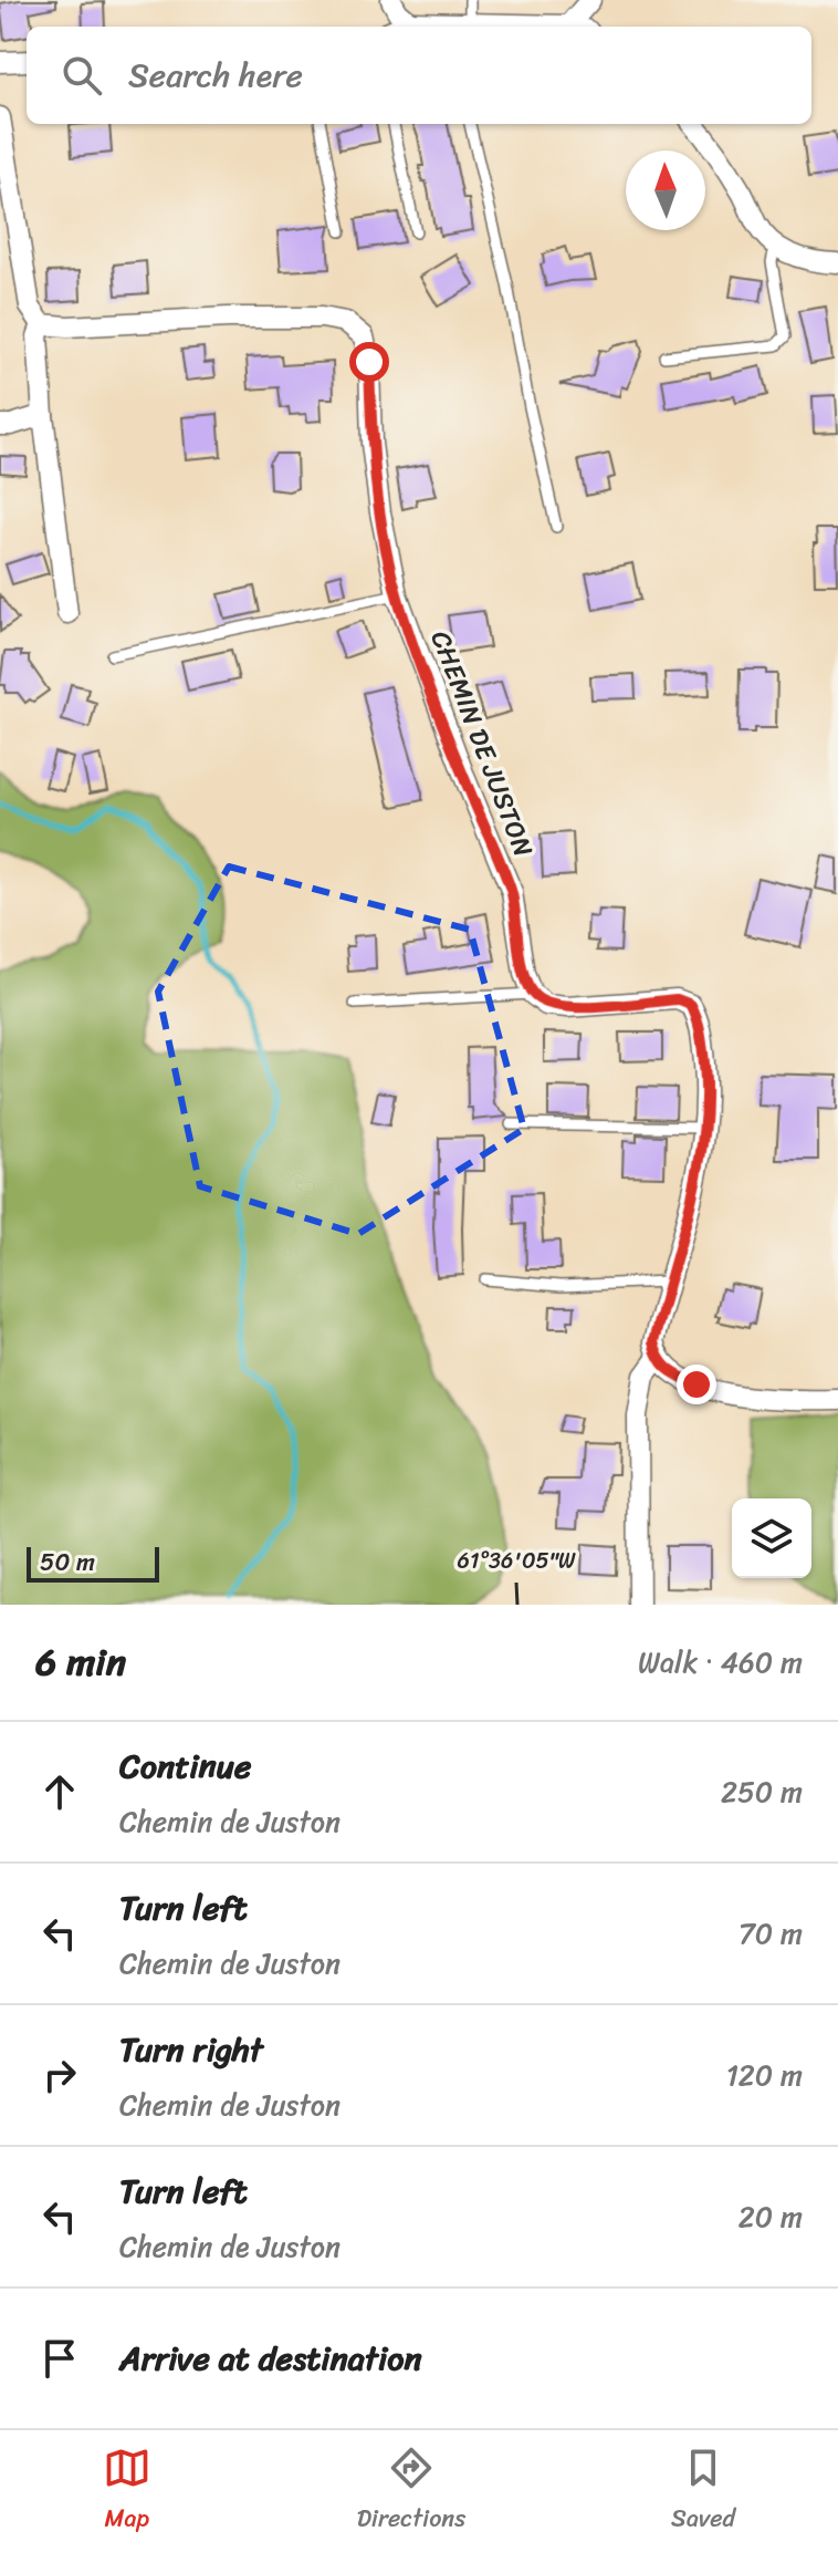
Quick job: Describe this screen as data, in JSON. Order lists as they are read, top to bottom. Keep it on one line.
{"streets":{"street":["CHEMIN DE JUSTON"]},"scale_bar":"50 m","north":"top","page":{"search":"Search here","scale":"50 m","heading":["6 min","Walk · 460 m"],"list":[["Continue","Chemin de Juston","250 m"],["Turn left","Chemin de Juston","70 m"],["Turn right","Chemin de Juston","120 m"],["Turn left","Chemin de Juston","20 m"],"Arrive at destination"],"nav":["Map","Directions","Saved"]},"coordinates":["61°36'05\"W"]}
